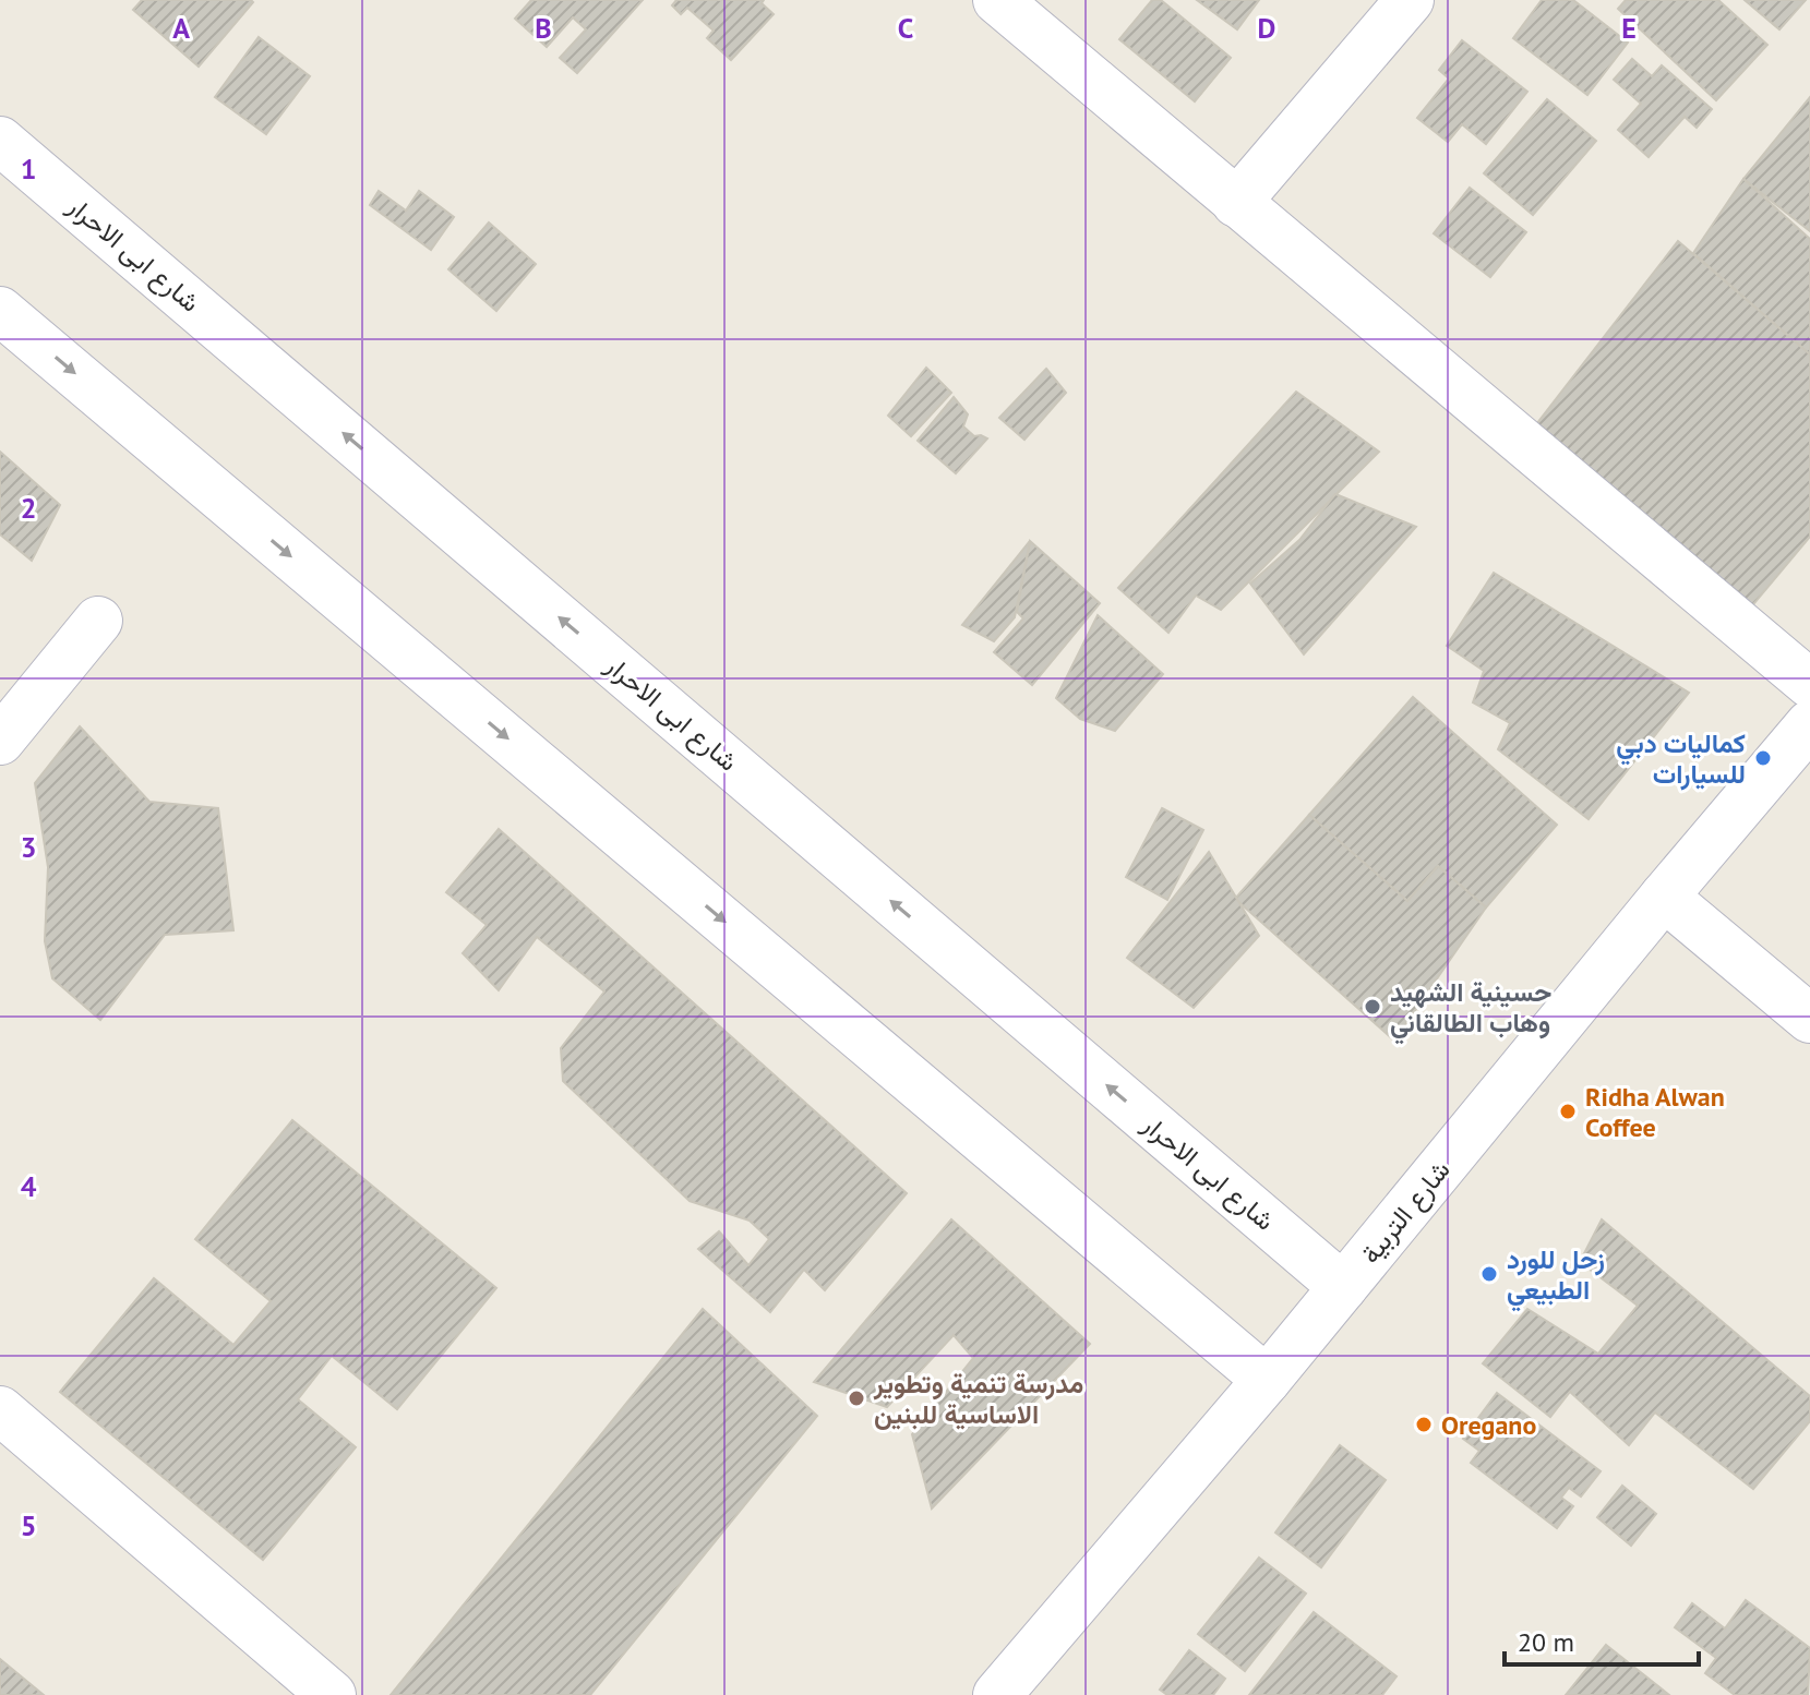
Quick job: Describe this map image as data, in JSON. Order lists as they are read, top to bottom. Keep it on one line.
{"streets":{"street":["شارع ابی الاحرار","شارع التربية"]},"crossings":[["شارع ابی الاحرار","شارع التربية"]],"places":["كماليات دبي للسيارات","حسينية الشهيد وهاب الطالقاني","Ridha Alwan Coffee","زحل للورد الطبيعي","مدرسة تنمية وتطوير الاساسية للبنين","Oregano"],"scale_bar":"20 m","grid":{"columns":["A","B","C","D","E"],"rows":["1","2","3","4","5"]}}
